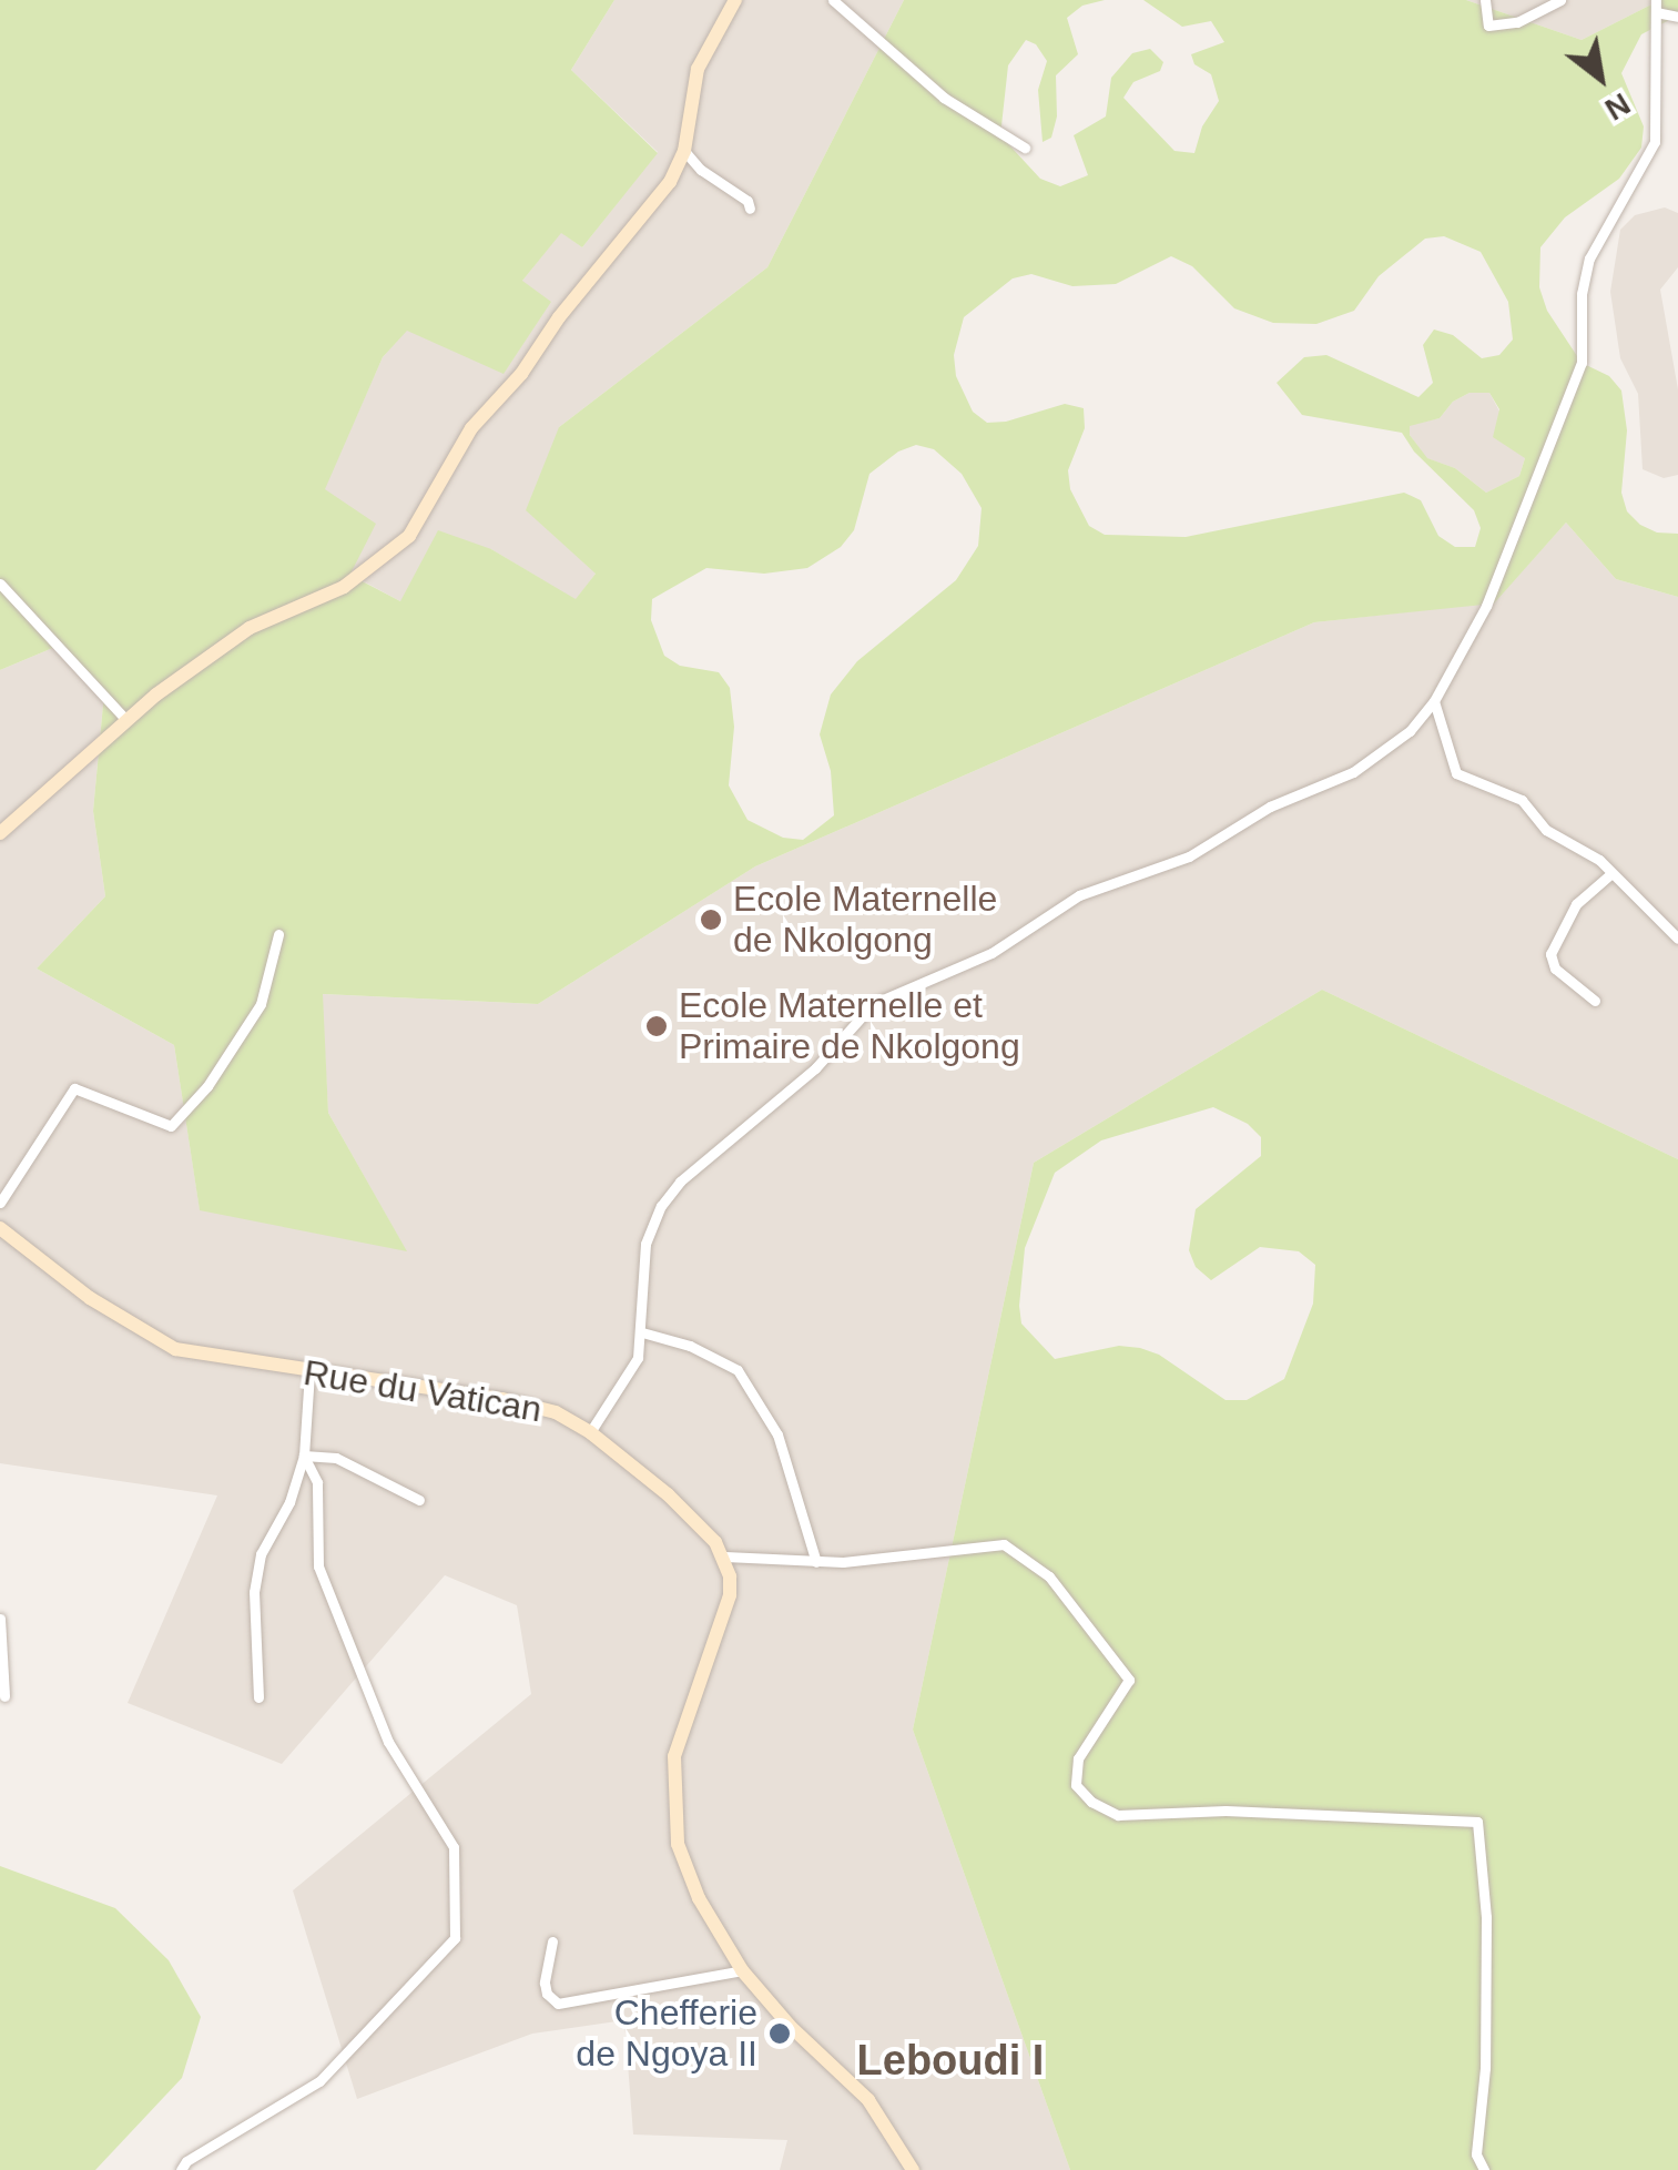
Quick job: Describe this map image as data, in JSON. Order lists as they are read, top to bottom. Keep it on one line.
{"streets":{"street":["Rue du Vatican"]},"districts":["Leboudi I"],"places":["Ecole Maternelle de Nkolgong","Ecole Maternelle et Primaire de Nkolgong","Chefferie de Ngoya II"],"north":"bottom right"}
